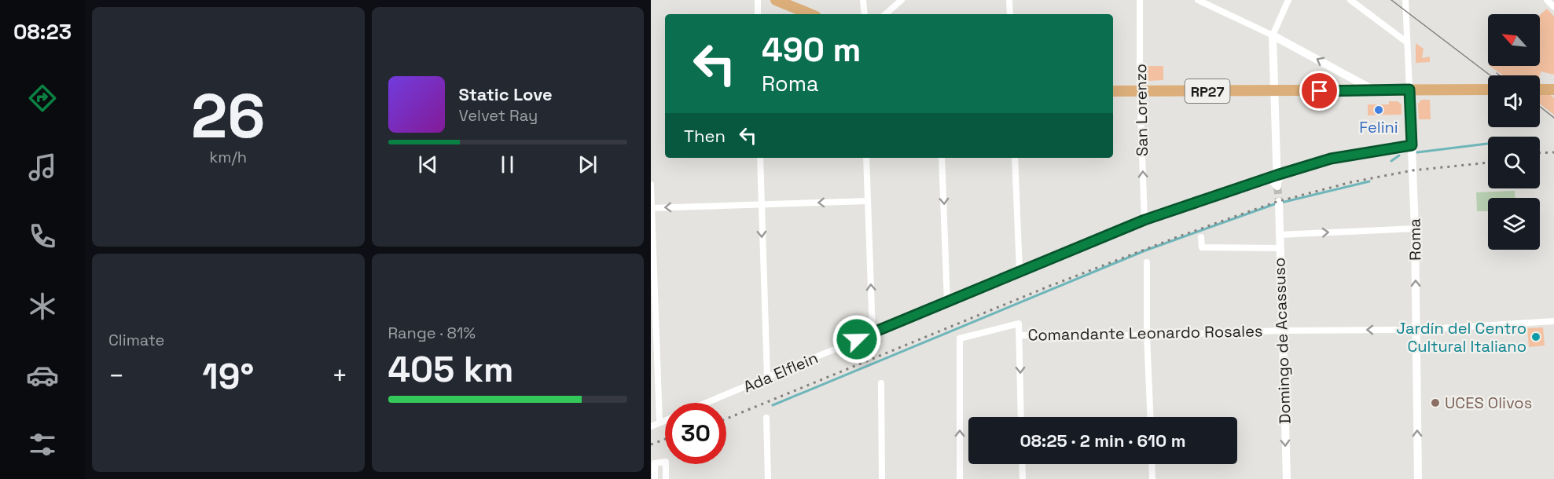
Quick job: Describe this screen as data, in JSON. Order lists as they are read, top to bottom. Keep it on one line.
{"streets":{"main road":["RP27"],"street":["San Lorenzo","Roma","Comandante Leonardo Rosales","Domingo de Acassuso","Ada Elflein"]},"crossings":[["RP27","San Lorenzo"],["RP27","Roma"],["San Lorenzo","Ada Elflein"],["Roma","Comandante Leonardo Rosales"],["Roma","Ada Elflein"],["Comandante Leonardo Rosales","Domingo de Acassuso"]],"one_way":["San Lorenzo","Roma","Domingo de Acassuso"],"places":["Felini","Jardín del Centro Cultural Italiano","UCES Olivos"],"north":"top left","page":{"tabs":"08:23","tile":[["26","km/h"],"Climate",["Range · 81%","405 km"]],"turn":["490 m","Roma"],"song":["Static Love","Velvet Ray"],"then":"Then","heat":["−","19°","+"],"limit":"30","trip":"08:25 · 2 min · 610 m"}}
